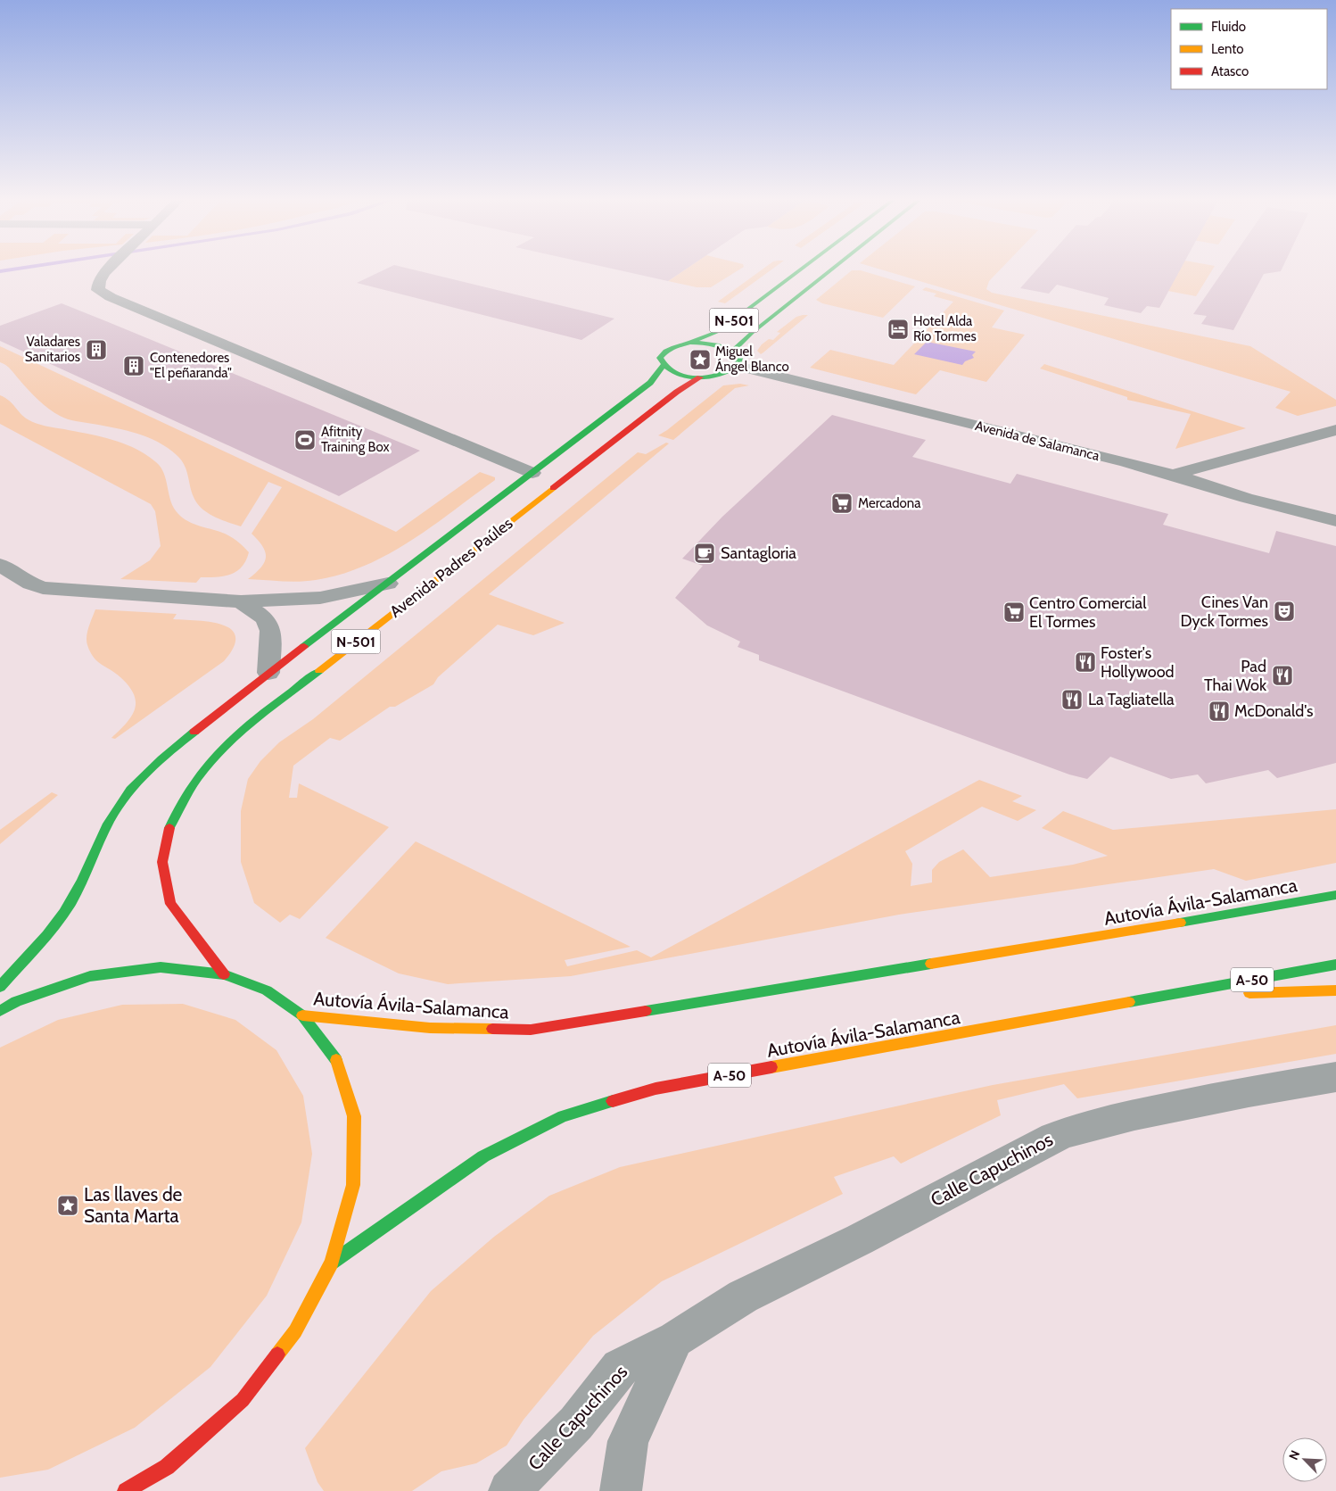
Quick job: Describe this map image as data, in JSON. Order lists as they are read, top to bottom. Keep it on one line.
{"streets":{"highway":["N-501","Avenida Padres Paúles","Autovía Ávila-Salamanca","A-50"],"street":["Avenida de Salamanca","Calle Capuchinos"]},"crossings":[["N-501","Avenida de Salamanca"],["N-501","Avenida Padres Paúles"]],"places":{"hotel":["Hotel Alda Río Tormes"],"building":["Valadares Sanitarios","Contenedores \"El peñaranda\""],"place":["Miguel Ángel Blanco","Las llaves de Santa Marta"],"sports":["Afitnity Training Box"],"supermarket":["Mercadona","Centro Comercial El Tormes"],"cafe":["Santagloria"],"theatre":["Cines Van Dyck Tormes"],"restaurant":["Foster's Hollywood","Pad Thai Wok","La Tagliatella","McDonald's"]},"legend":["Fluido","Lento","Atasco"],"north":"top left"}
